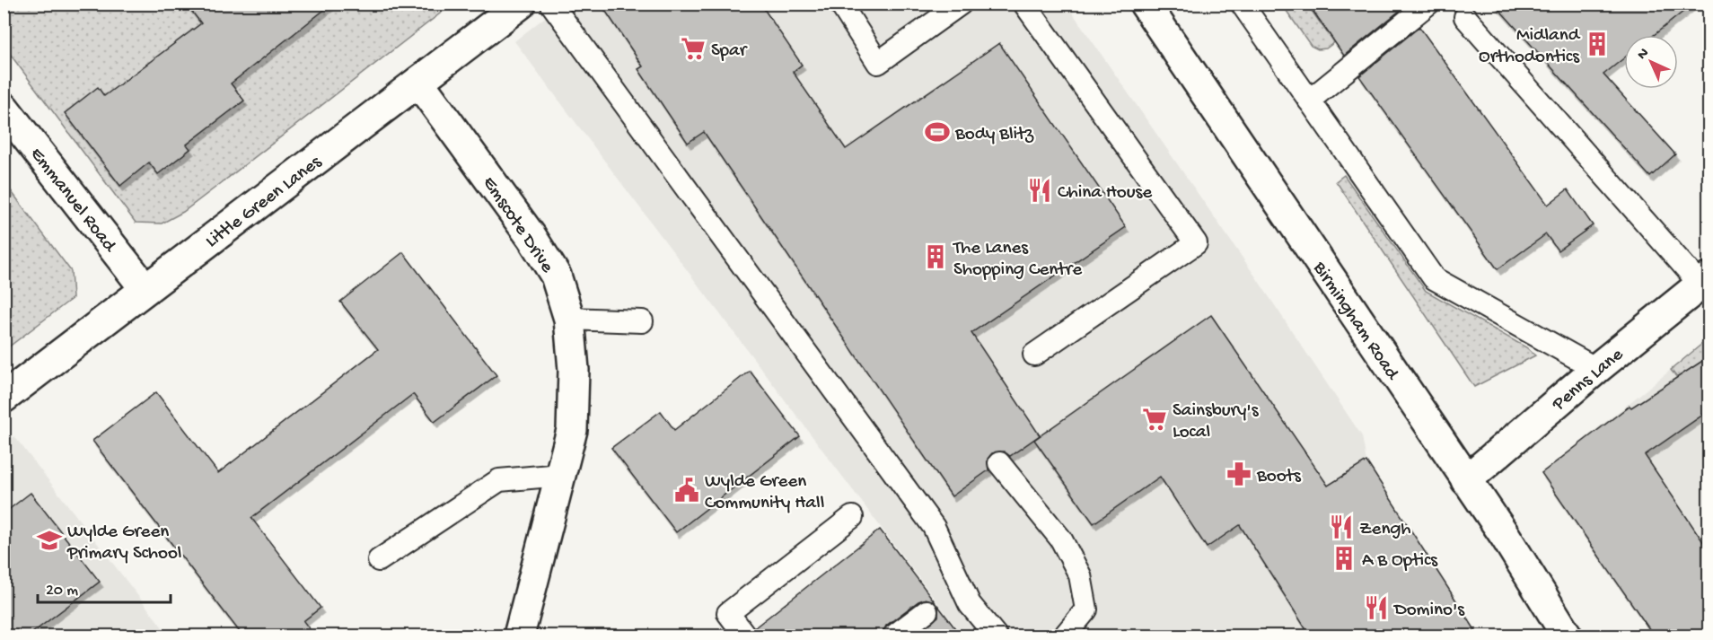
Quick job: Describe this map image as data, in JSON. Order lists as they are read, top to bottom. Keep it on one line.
{"streets":{"street":["Emmanuel Road","Little Green Lanes","Emscote Drive","Birmingham Road","Penns Lane"]},"crossings":[["Emmanuel Road","Little Green Lanes"],["Little Green Lanes","Emscote Drive"],["Birmingham Road","Penns Lane"]],"places":{"building":["Midland Orthodontics","The Lanes Shopping Centre","A B Optics"],"supermarket":["Spar","Sainsbury's Local"],"sports":["Body Blitz"],"restaurant":["China House","Zengh","Domino's"],"pharmacy":["Boots"],"public building":["Wylde Green Community Hall"],"school or university":["Wylde Green Primary School"]},"scale_bar":"20 m","north":"top left"}
